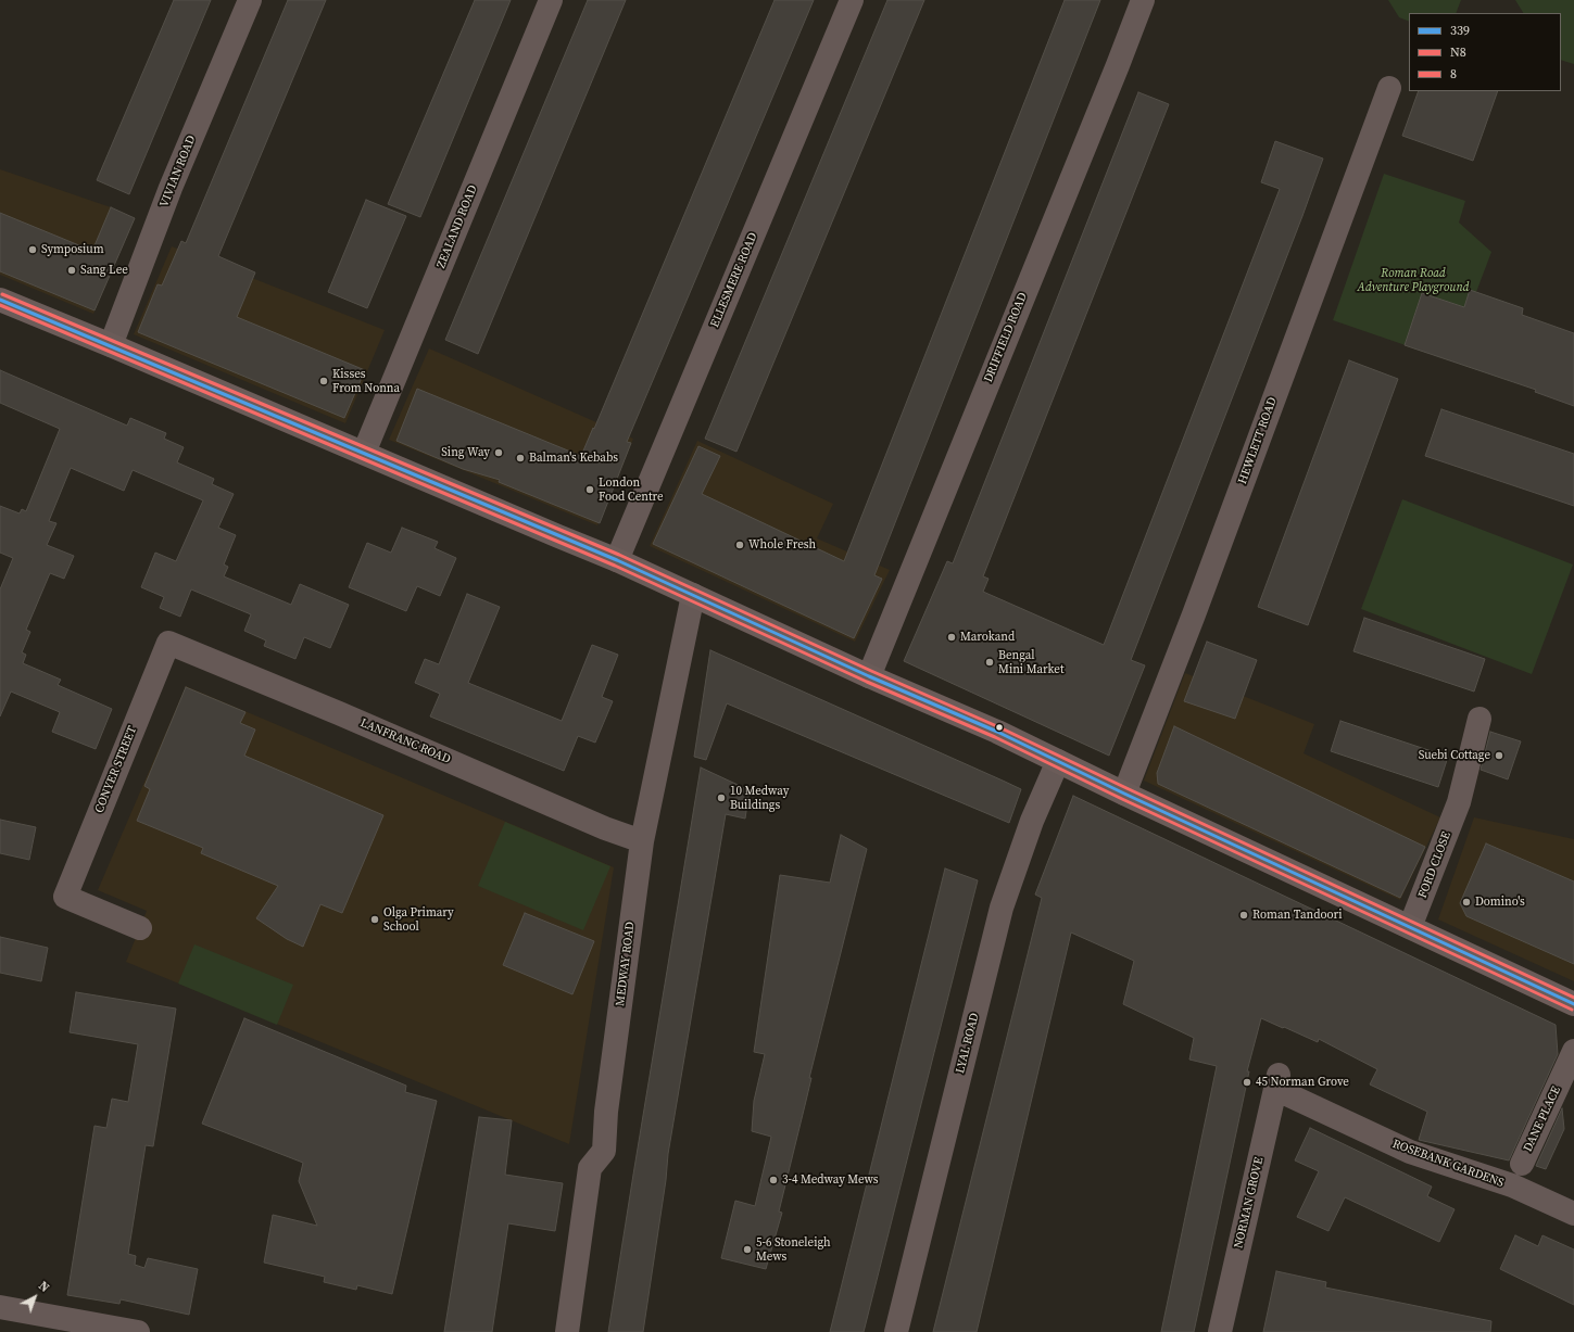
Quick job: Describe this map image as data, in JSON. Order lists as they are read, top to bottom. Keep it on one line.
{"streets":{"street":["VIVIAN ROAD","ZEALAND ROAD","ELLESMERE ROAD","DRIFFIELD ROAD","HEWLETT ROAD","LANFRANC ROAD","CONYER STREET","FORD CLOSE","MEDWAY ROAD","LYAL ROAD","DANE PLACE","ROSEBANK GARDENS","NORMAN GROVE"]},"crossings":[["LANFRANC ROAD","CONYER STREET"],["LANFRANC ROAD","MEDWAY ROAD"],["ROSEBANK GARDENS","NORMAN GROVE"]],"parks":["Roman Road Adventure Playground"],"places":["Symposium","Sang Lee","Kisses From Nonna","Sing Way","Balman's Kebabs","London Food Centre","Whole Fresh","Marokand","Bengal Mini Market","Suebi Cottage","10 Medway Buildings","Domino's","Roman Tandoori","Olga Primary School","45 Norman Grove","3-4 Medway Mews","5-6 Stoneleigh Mews"],"lines":["transit line 8","transit line 339","transit line N8"],"legend":["339","N8","8"],"north":"top right"}
